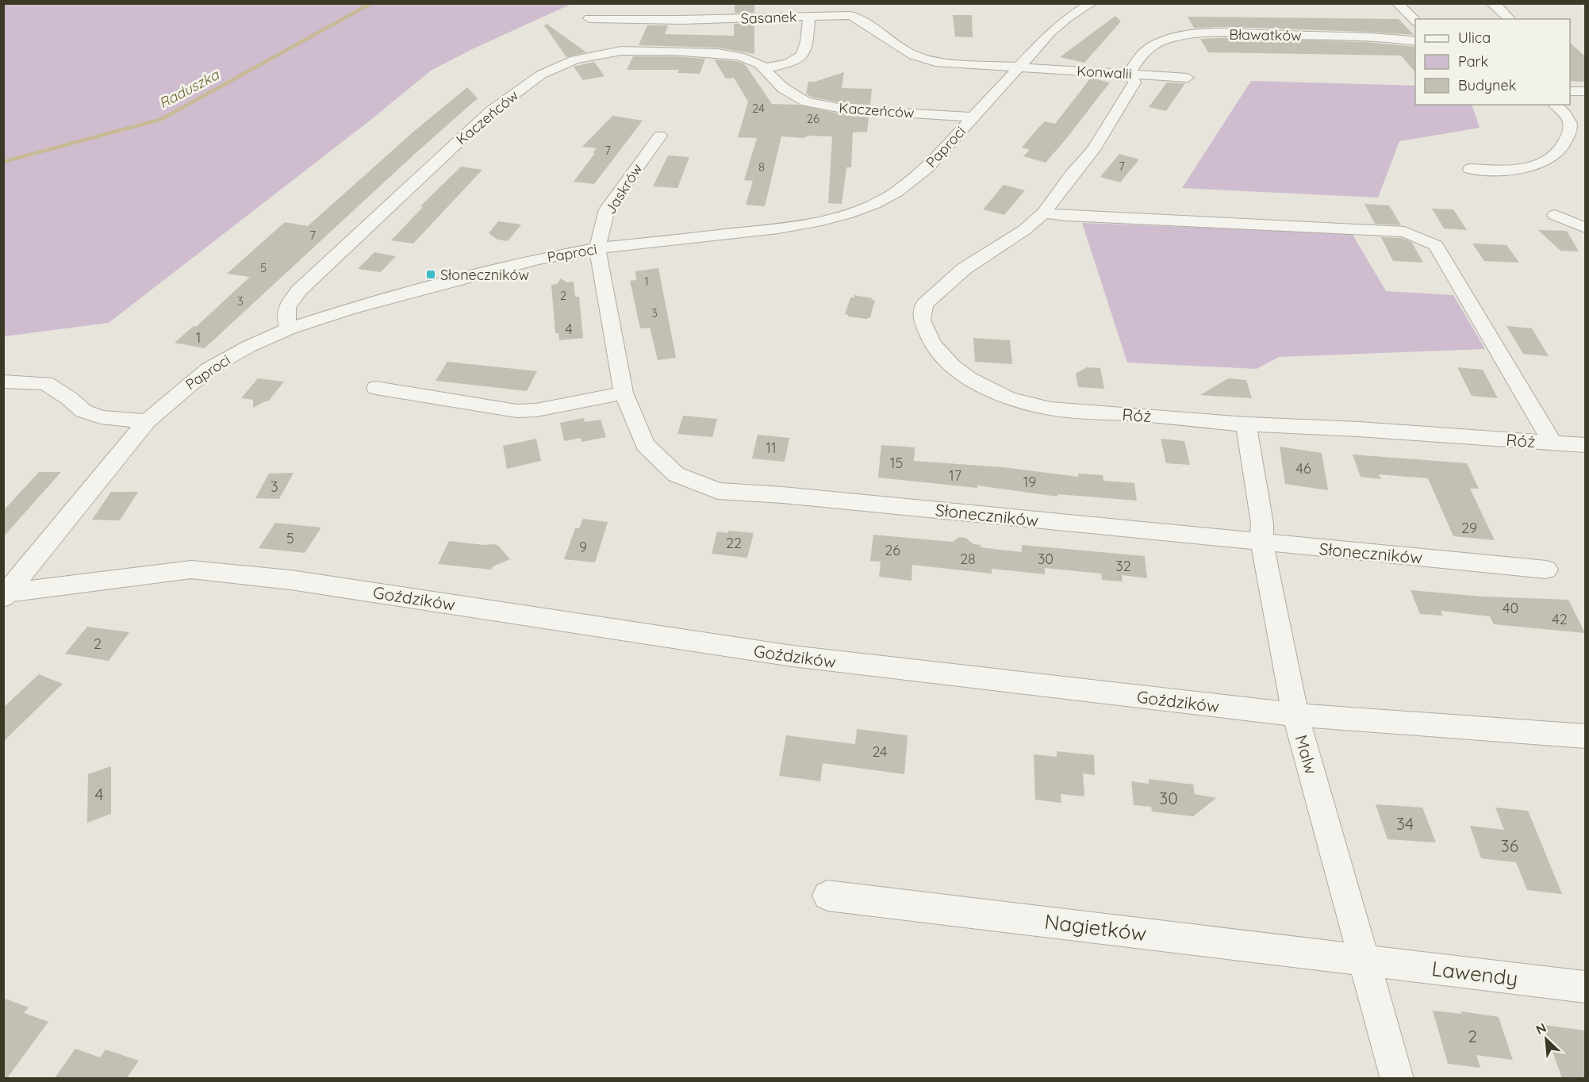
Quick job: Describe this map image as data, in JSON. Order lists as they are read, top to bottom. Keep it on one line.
{"streets":{"street":["Sasanek","Bławatków","Konwalii","Kaczeńców","Paproci","Jaskrów","Róż","Słoneczników","Goździków","Malw","Nagietków","Lawendy"]},"crossings":[["Sasanek","Konwalii"],["Sasanek","Paproci"],["Bławatków","Konwalii"],["Bławatków","Róż"],["Konwalii","Paproci"],["Konwalii","Róż"],["Kaczeńców","Paproci"],["Paproci","Jaskrów"],["Paproci","Słoneczników"],["Paproci","Goździków"],["Jaskrów","Słoneczników"],["Róż","Malw"],["Słoneczników","Malw"],["Goździków","Malw"],["Malw","Nagietków"],["Malw","Lawendy"],["Nagietków","Lawendy"]],"water":["Raduszka"],"places":{"transit":["Słoneczników"]},"house_numbers":["24","26","7","7","8","7","5","1","2","3","3","4","1","11","15","46","17","19","3","29","5","22","9","26","28","30","32","40","42","2","24","4","30","34","36","2"],"legend":["Ulica","Park","Budynek"],"north":"top left"}
